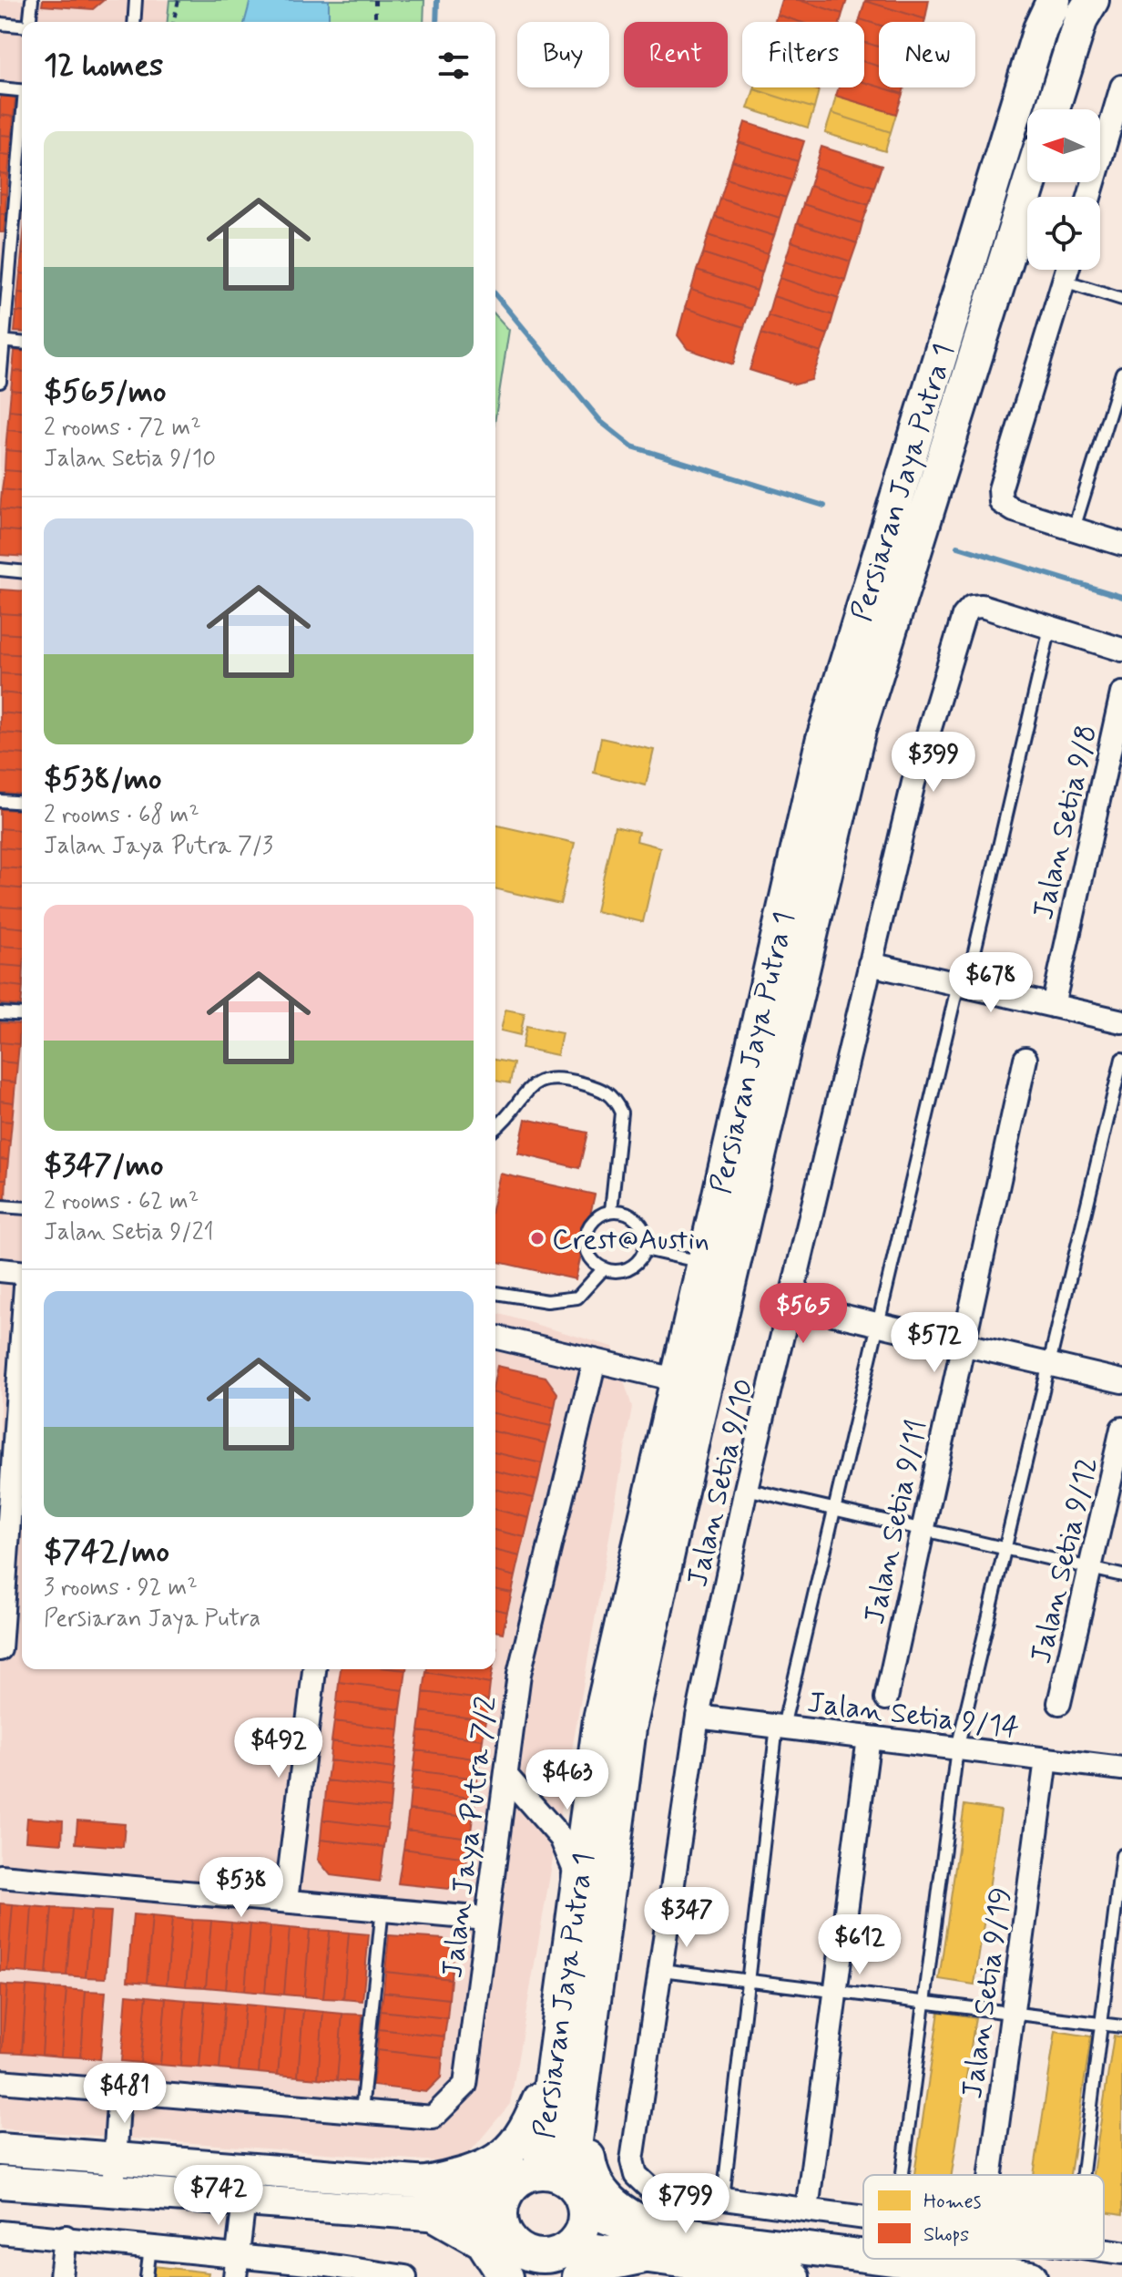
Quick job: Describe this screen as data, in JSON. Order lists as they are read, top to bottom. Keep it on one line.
{"streets":{"main road":["Persiaran Jaya Putra 1"],"street":["Jalan Setia 9/8","Jalan Setia 9/10","Jalan Setia 9/11","Jalan Setia 9/12","Jalan Setia 9/14","Jalan Jaya Putra 7/2","Jalan Setia 9/19"]},"crossings":[["Jalan Setia 9/10","Jalan Setia 9/14"],["Jalan Setia 9/14","Jalan Setia 9/19"]],"places":["Crest@Austin"],"legend":["Homes","Shops"],"north":"left","page":{"chip":["Buy","Rent","Filters","New"],"heading":"12 homes","list":[{"name":"$565/mo","note":"2 rooms · 72 m² · Jalan Setia 9/10"},{"name":"$538/mo","note":"2 rooms · 68 m² · Jalan Jaya Putra 7/3"},{"name":"$347/mo","note":"2 rooms · 62 m² · Jalan Setia 9/21"},{"name":"$742/mo","note":"3 rooms · 92 m² · Persiaran Jaya Putra"}],"price":["$399","$678","$565","$572","$492","$463","$538","$347","$612","$481","$742","$799"]}}
